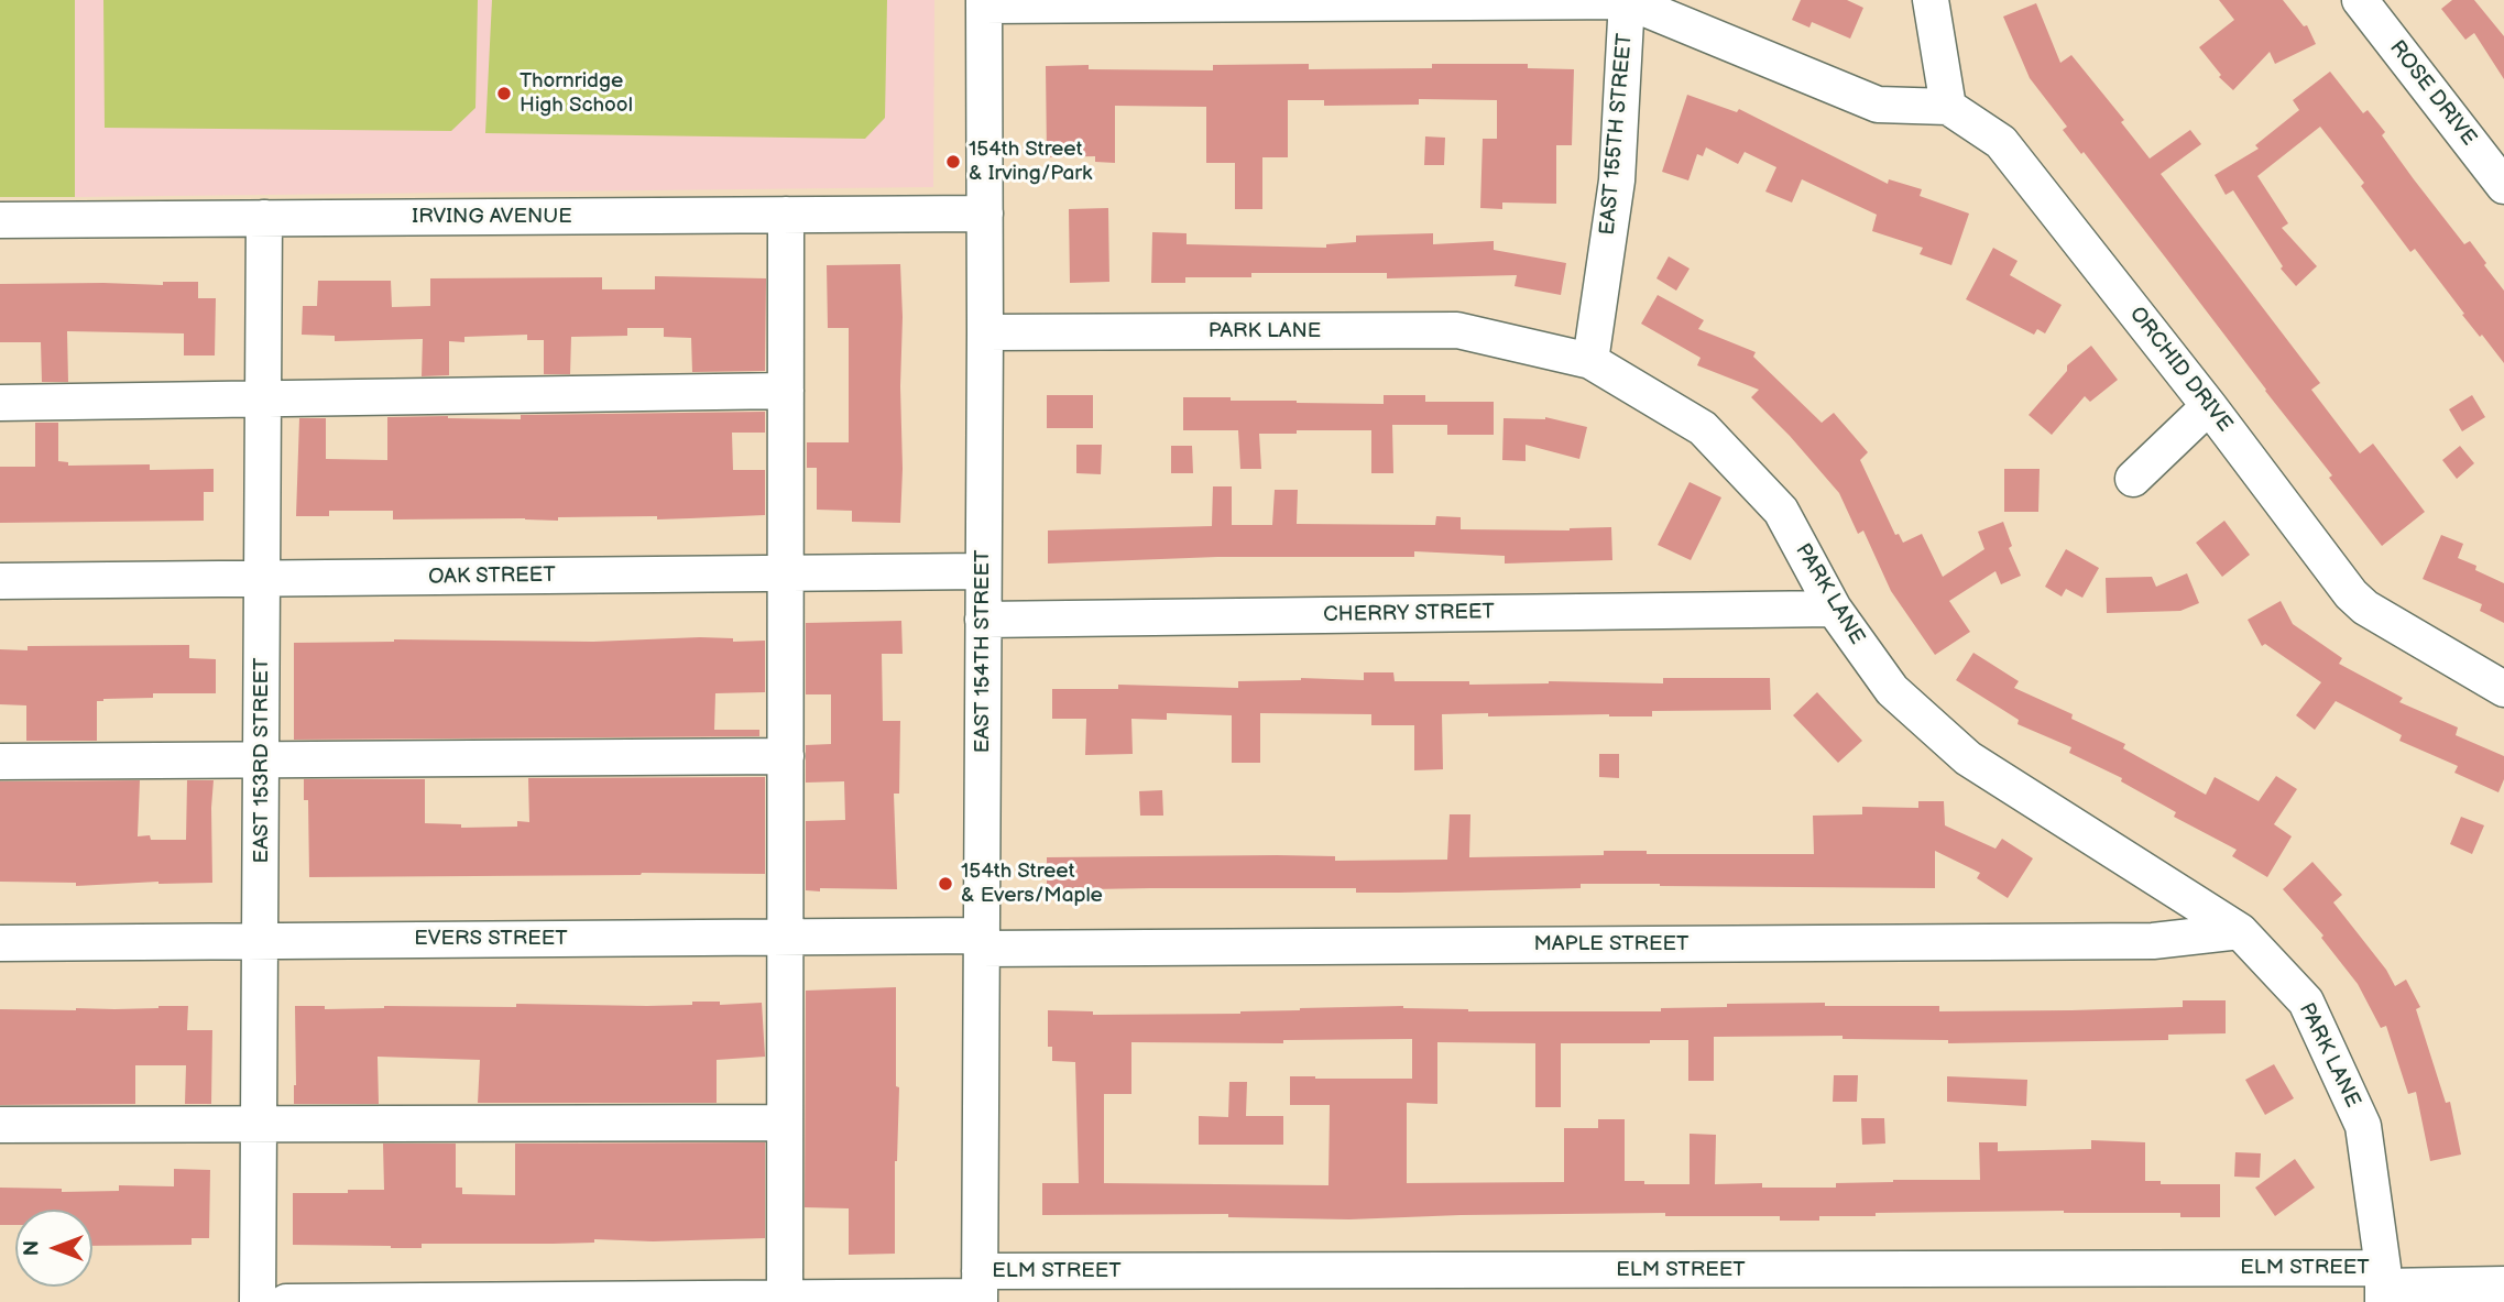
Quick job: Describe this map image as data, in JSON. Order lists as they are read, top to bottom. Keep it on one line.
{"streets":{"street":["ROSE DRIVE","EAST 155TH STREET","IRVING AVENUE","PARK LANE","ORCHID DRIVE","OAK STREET","CHERRY STREET","EAST 154TH STREET","EAST 153RD STREET","EVERS STREET","MAPLE STREET","ELM STREET"]},"crossings":[["EAST 155TH STREET","PARK LANE"],["IRVING AVENUE","EAST 154TH STREET"],["IRVING AVENUE","EAST 153RD STREET"],["PARK LANE","CHERRY STREET"],["PARK LANE","EAST 154TH STREET"],["PARK LANE","MAPLE STREET"],["PARK LANE","ELM STREET"],["OAK STREET","EAST 154TH STREET"],["OAK STREET","EAST 153RD STREET"],["CHERRY STREET","EAST 154TH STREET"],["EAST 154TH STREET","EVERS STREET"],["EAST 154TH STREET","MAPLE STREET"],["EAST 154TH STREET","ELM STREET"],["EAST 153RD STREET","EVERS STREET"],["EVERS STREET","MAPLE STREET"]],"places":["Thornridge High School","154th Street & Irving/Park","154th Street & Evers/Maple"],"north":"left"}
